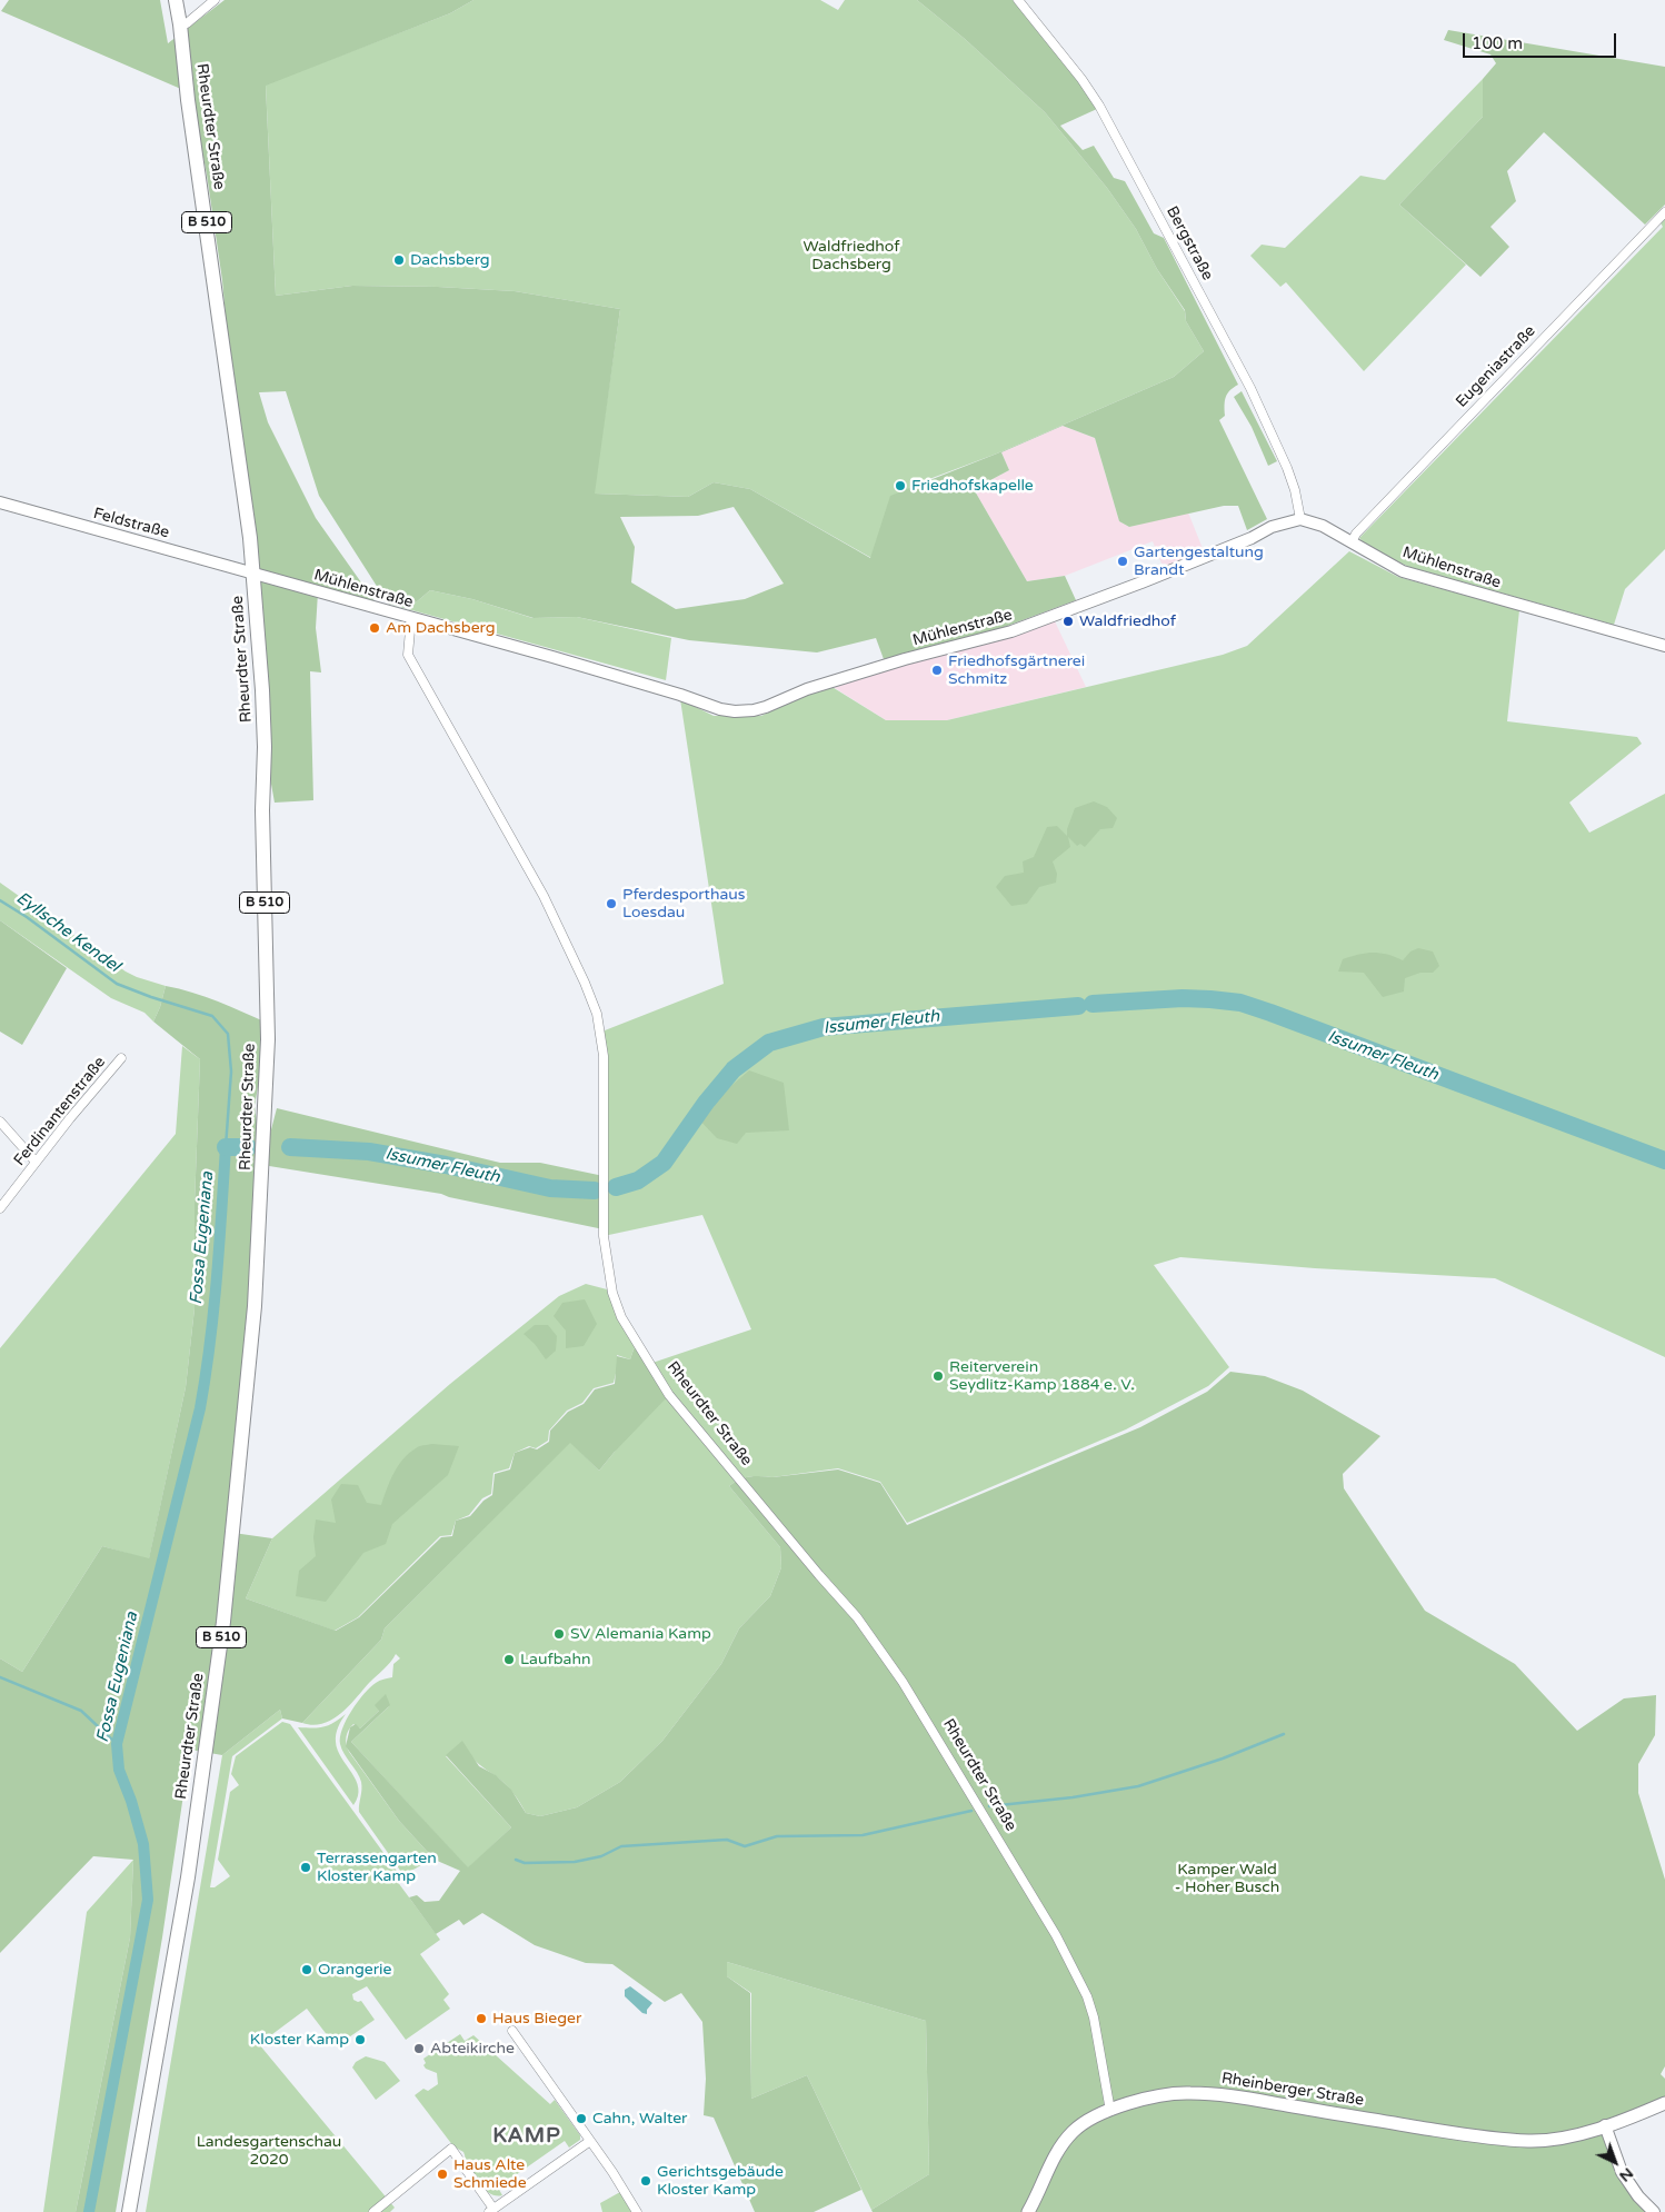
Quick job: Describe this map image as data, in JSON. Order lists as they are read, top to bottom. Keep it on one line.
{"streets":{"main road":["Rheurdter Straße","B 510","Rheinberger Straße"],"street":["Bergstraße","Eugeniastraße","Feldstraße","Mühlenstraße","Ferdinantenstraße"]},"crossings":[["Rheurdter Straße","Feldstraße"],["Rheurdter Straße","Mühlenstraße"],["Rheurdter Straße","Rheinberger Straße"],["Bergstraße","Mühlenstraße"],["Eugeniastraße","Mühlenstraße"],["Feldstraße","Mühlenstraße"]],"districts":["KAMP"],"water":["Eyllsche Kendel","Issumer Fleuth","Fossa Eugeniana"],"parks":["Waldfriedhof Dachsberg","Kamper Wald - Hoher Busch","Landesgartenschau 2020"],"places":["Dachsberg","Friedhofskapelle","Gartengestaltung Brandt","Waldfriedhof","Am Dachsberg","Friedhofsgärtnerei Schmitz","Pferdesporthaus Loesdau","Reiterverein Seydlitz-Kamp 1884 e. V.","SV Alemania Kamp","Laufbahn","Terrassengarten Kloster Kamp","Orangerie","Haus Bieger","Kloster Kamp","Abteikirche","Cahn, Walter","Haus Alte Schmiede","Gerichtsgebäude Kloster Kamp"],"scale_bar":"100 m","north":"bottom right"}
